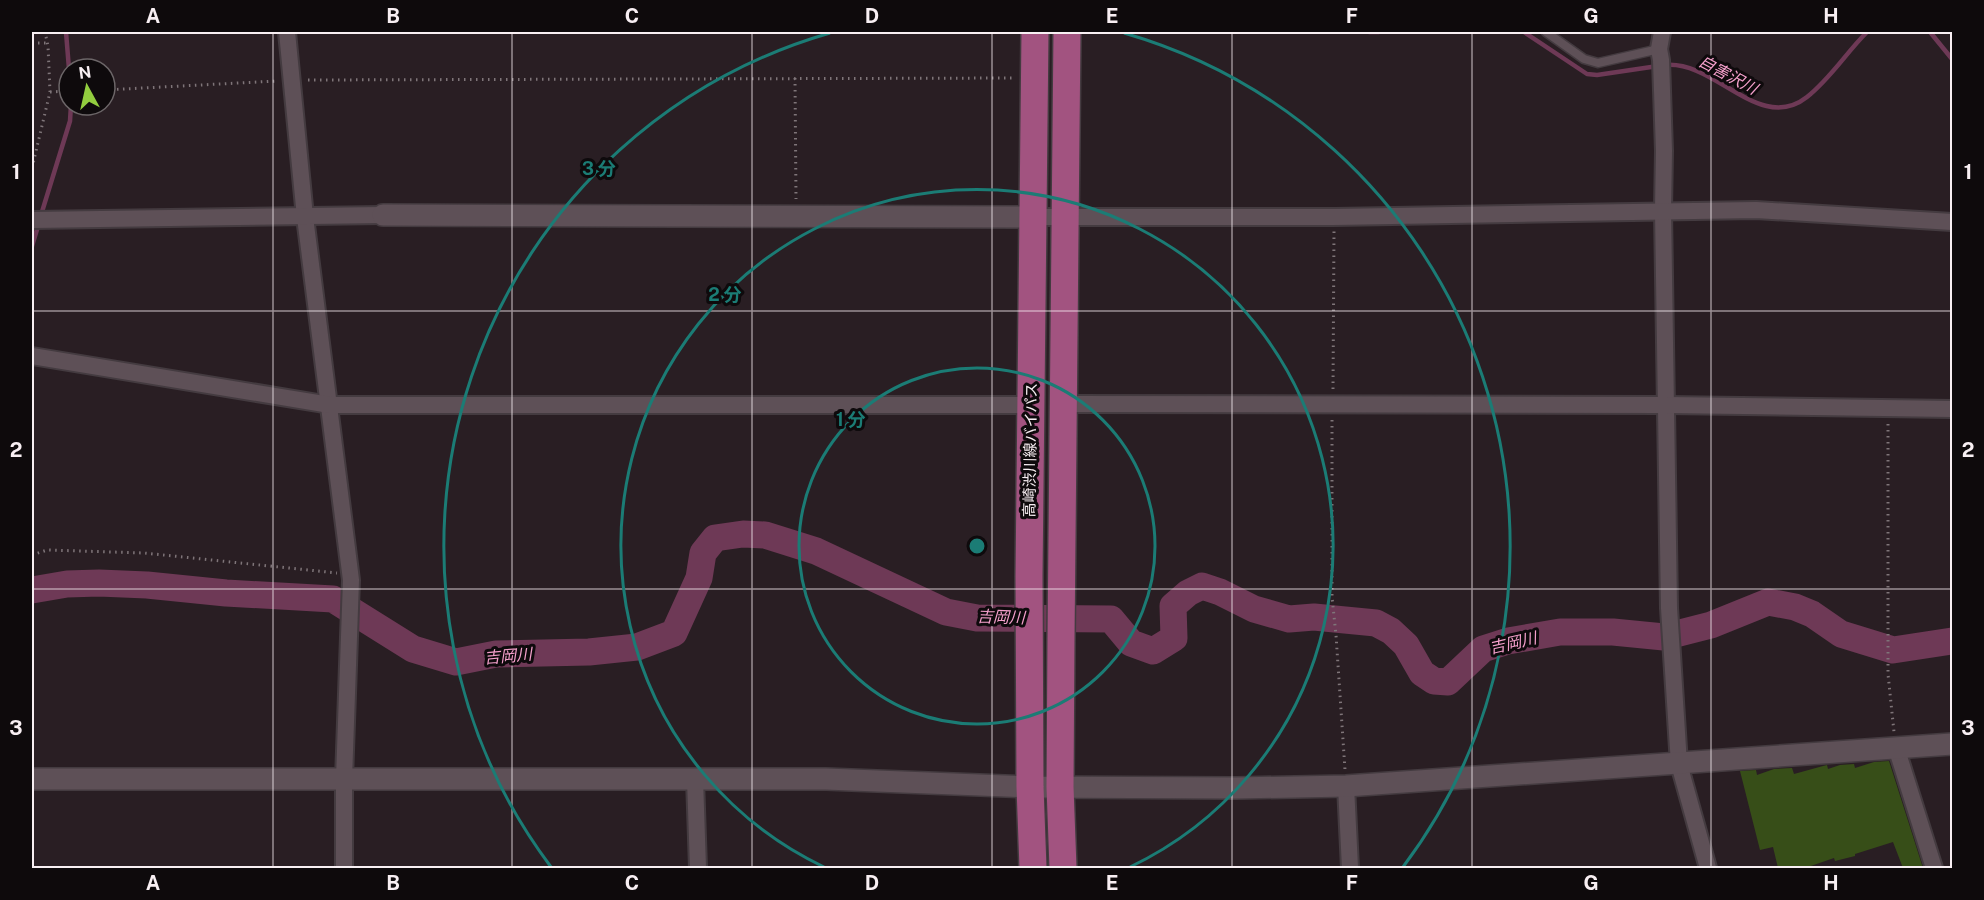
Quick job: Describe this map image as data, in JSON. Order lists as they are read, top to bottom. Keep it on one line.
{"streets":{"main road":["高崎渋川線バイパス"]},"water":["自害沢川","吉岡川"],"north":"top","grid":{"columns":["A","B","C","D","E","F","G","H"],"rows":["1","2","3"]},"rings":["3 分","2 分","1 分"]}
